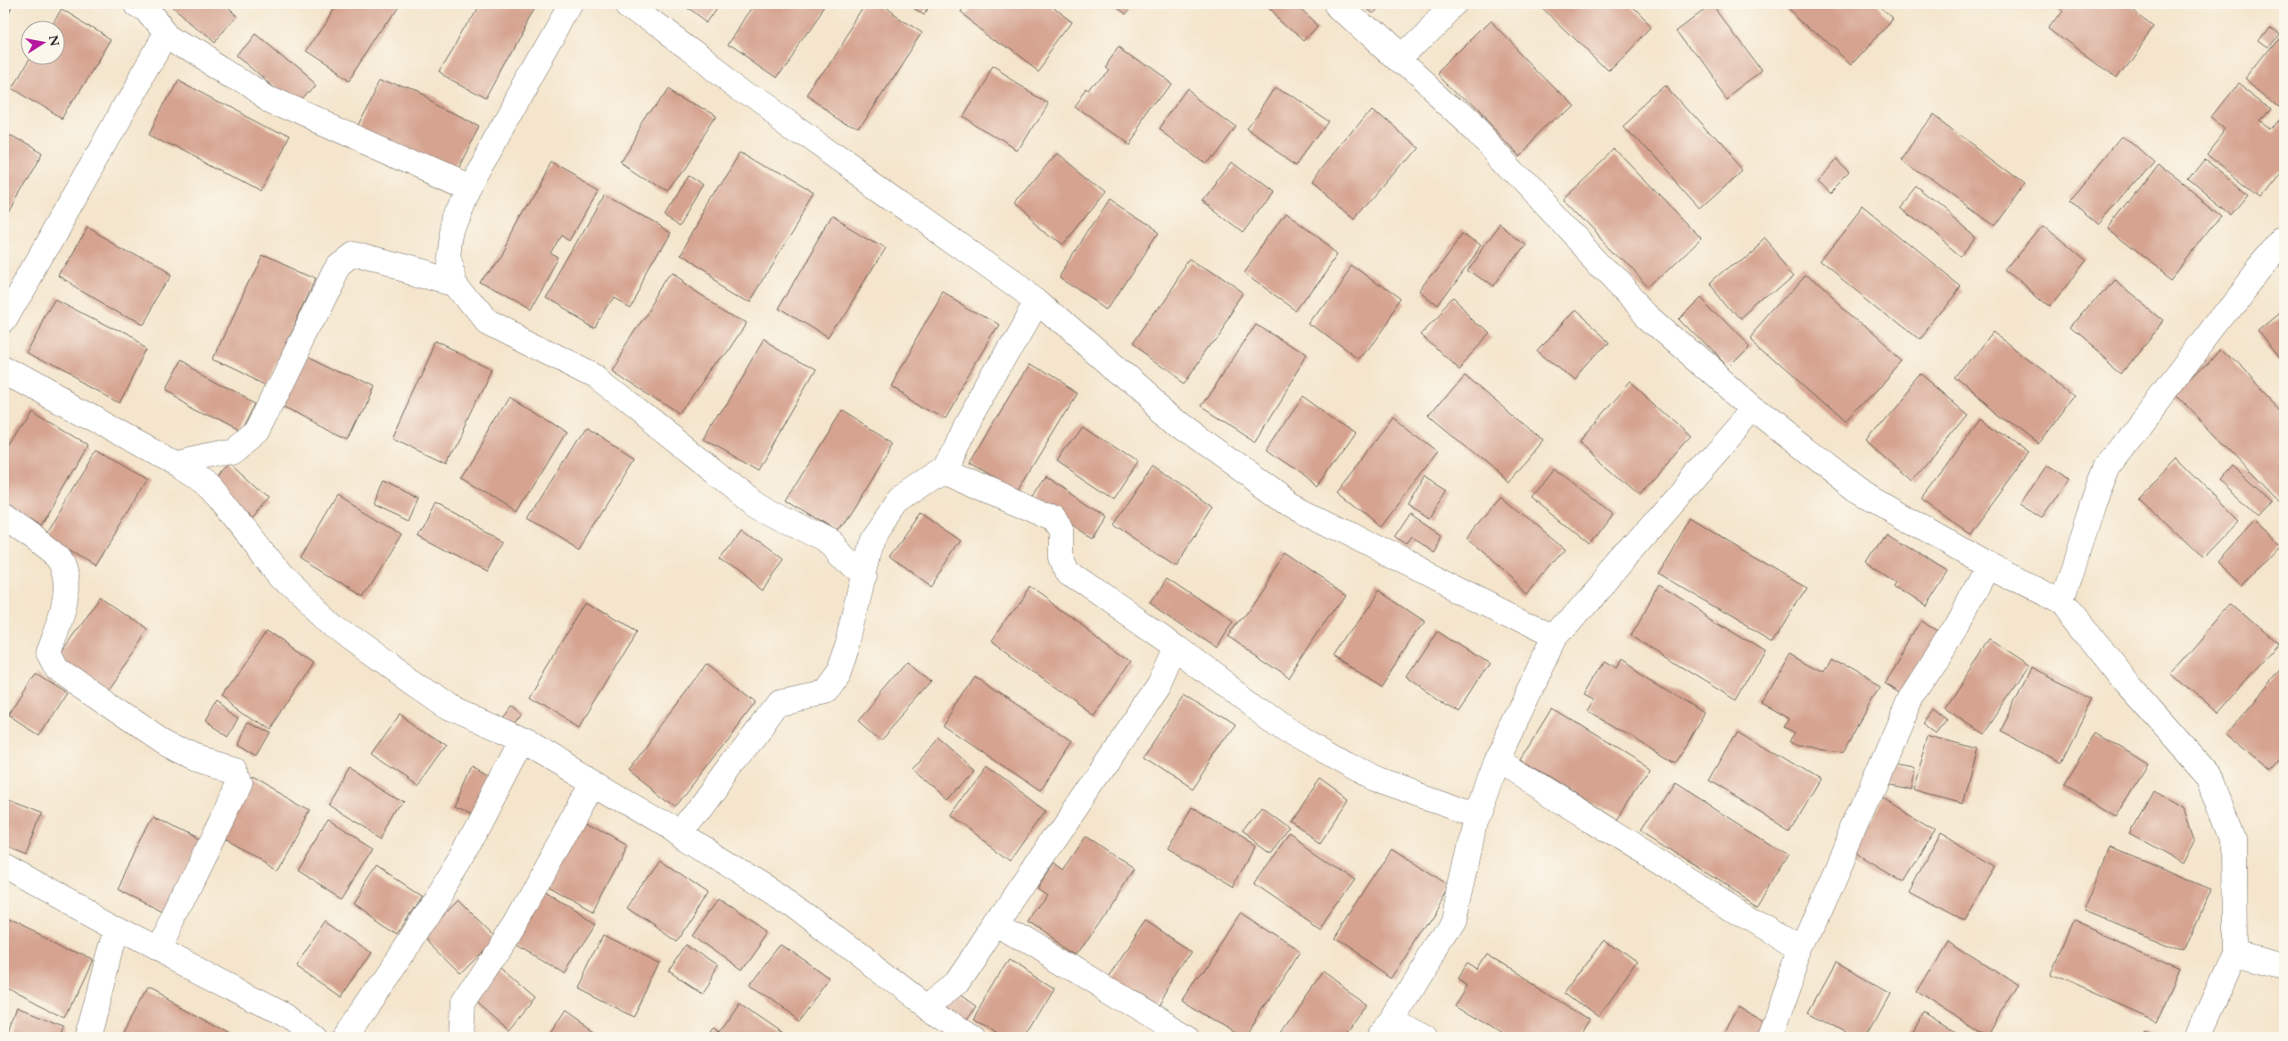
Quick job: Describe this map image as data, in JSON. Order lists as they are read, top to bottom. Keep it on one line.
{"north":"right"}
